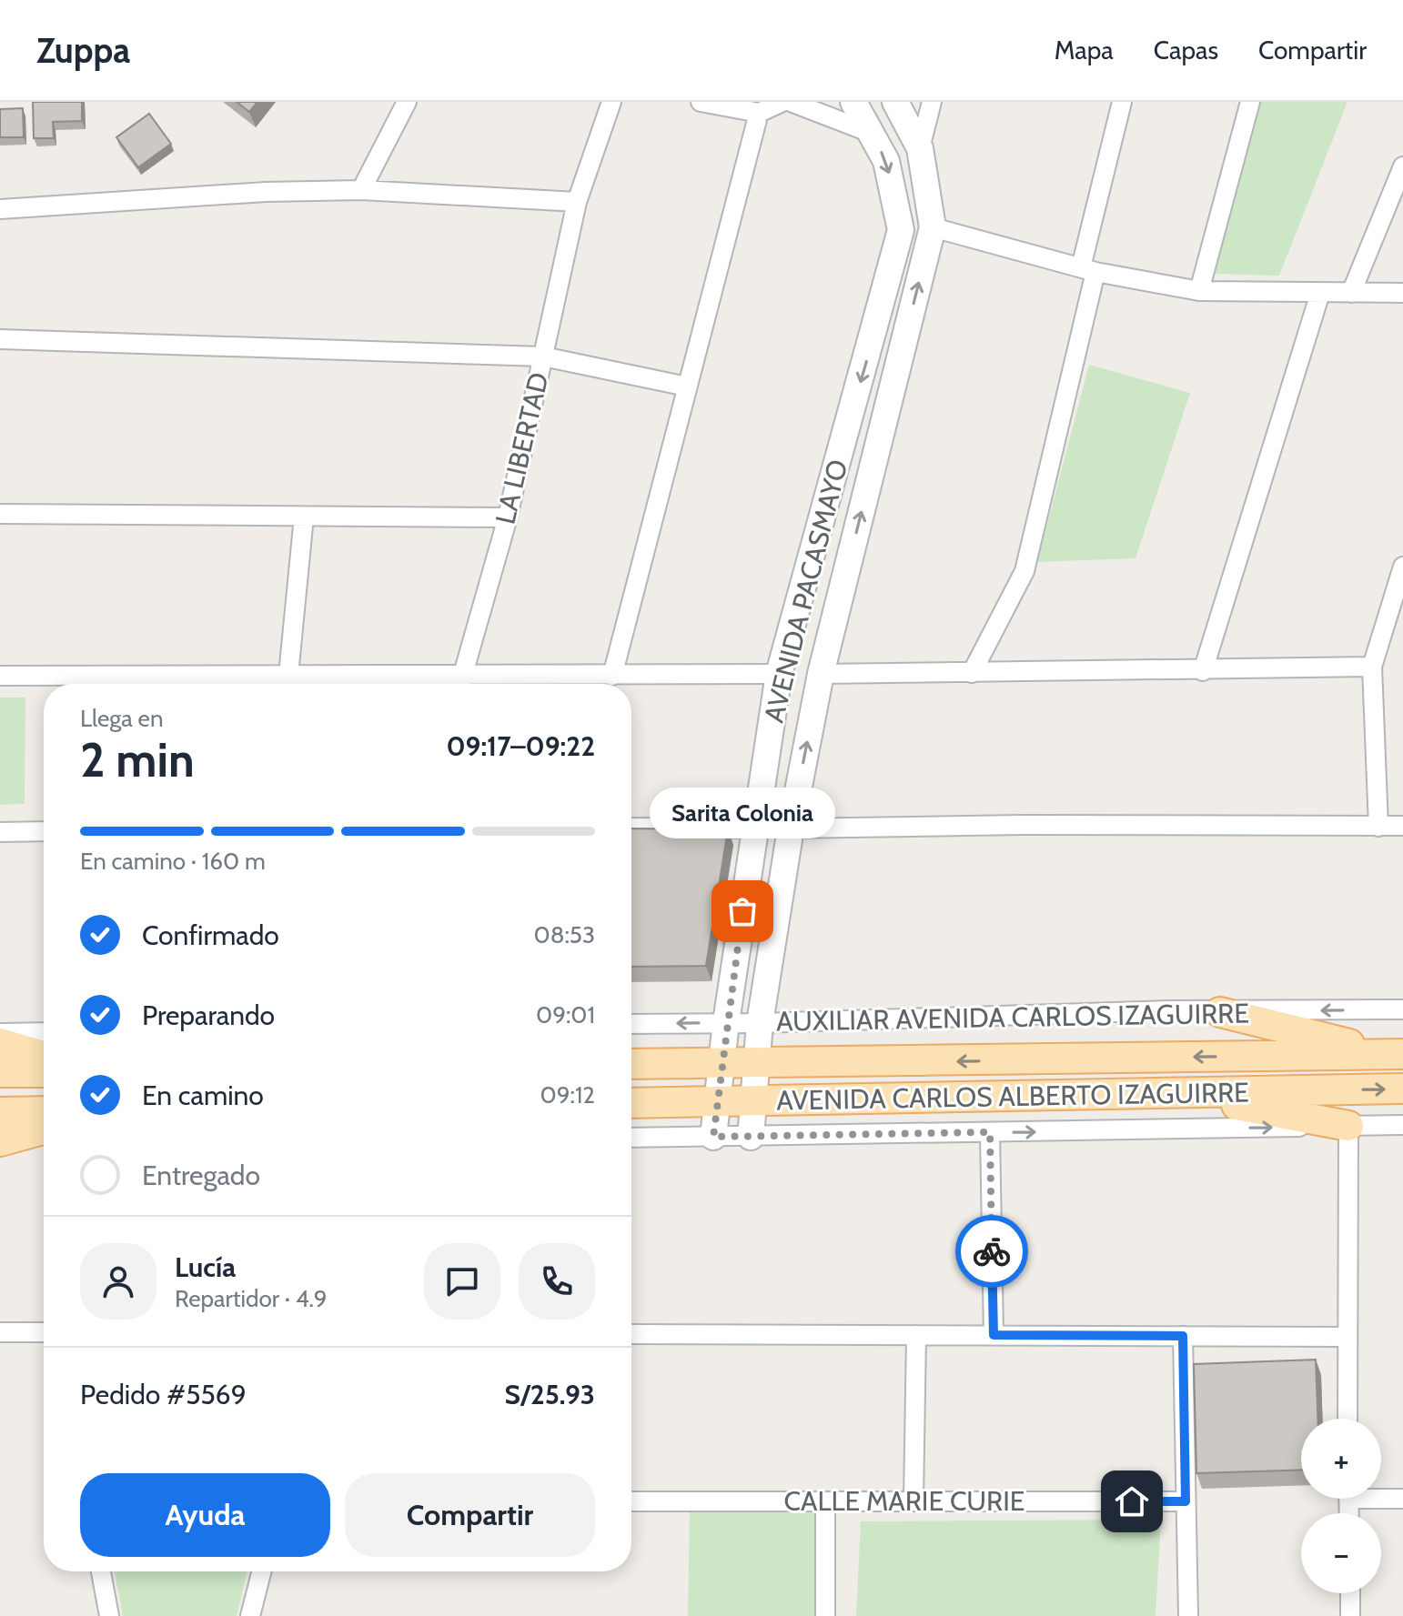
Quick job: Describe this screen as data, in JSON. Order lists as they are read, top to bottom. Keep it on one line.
{"streets":{"main road":["AVENIDA PACASMAYO","AVENIDA CARLOS ALBERTO IZAGUIRRE"],"street":["LA LIBERTAD","AUXILIAR AVENIDA CARLOS IZAGUIRRE","CALLE MARIE CURIE"]},"crossings":[["AVENIDA PACASMAYO","AUXILIAR AVENIDA CARLOS IZAGUIRRE"],["AVENIDA PACASMAYO","AVENIDA CARLOS ALBERTO IZAGUIRRE"]],"places":["Sarita Colonia"],"page":{"header":"Zuppa","nav":["Mapa","Capas","Compartir"],"heading":["2 min","Llega en","09:17–09:22"],"panel":["Lucía","Repartidor · 4.9","Pedido #5569","S/25.93"],"bubble":"Sarita Colonia","bar":"En camino · 160 m","list":[["Confirmado","08:53"],["Preparando","09:01"],["En camino","09:12"],"Entregado"],"map_buttons":["+","−"],"buttons":["Ayuda","Compartir"]}}
